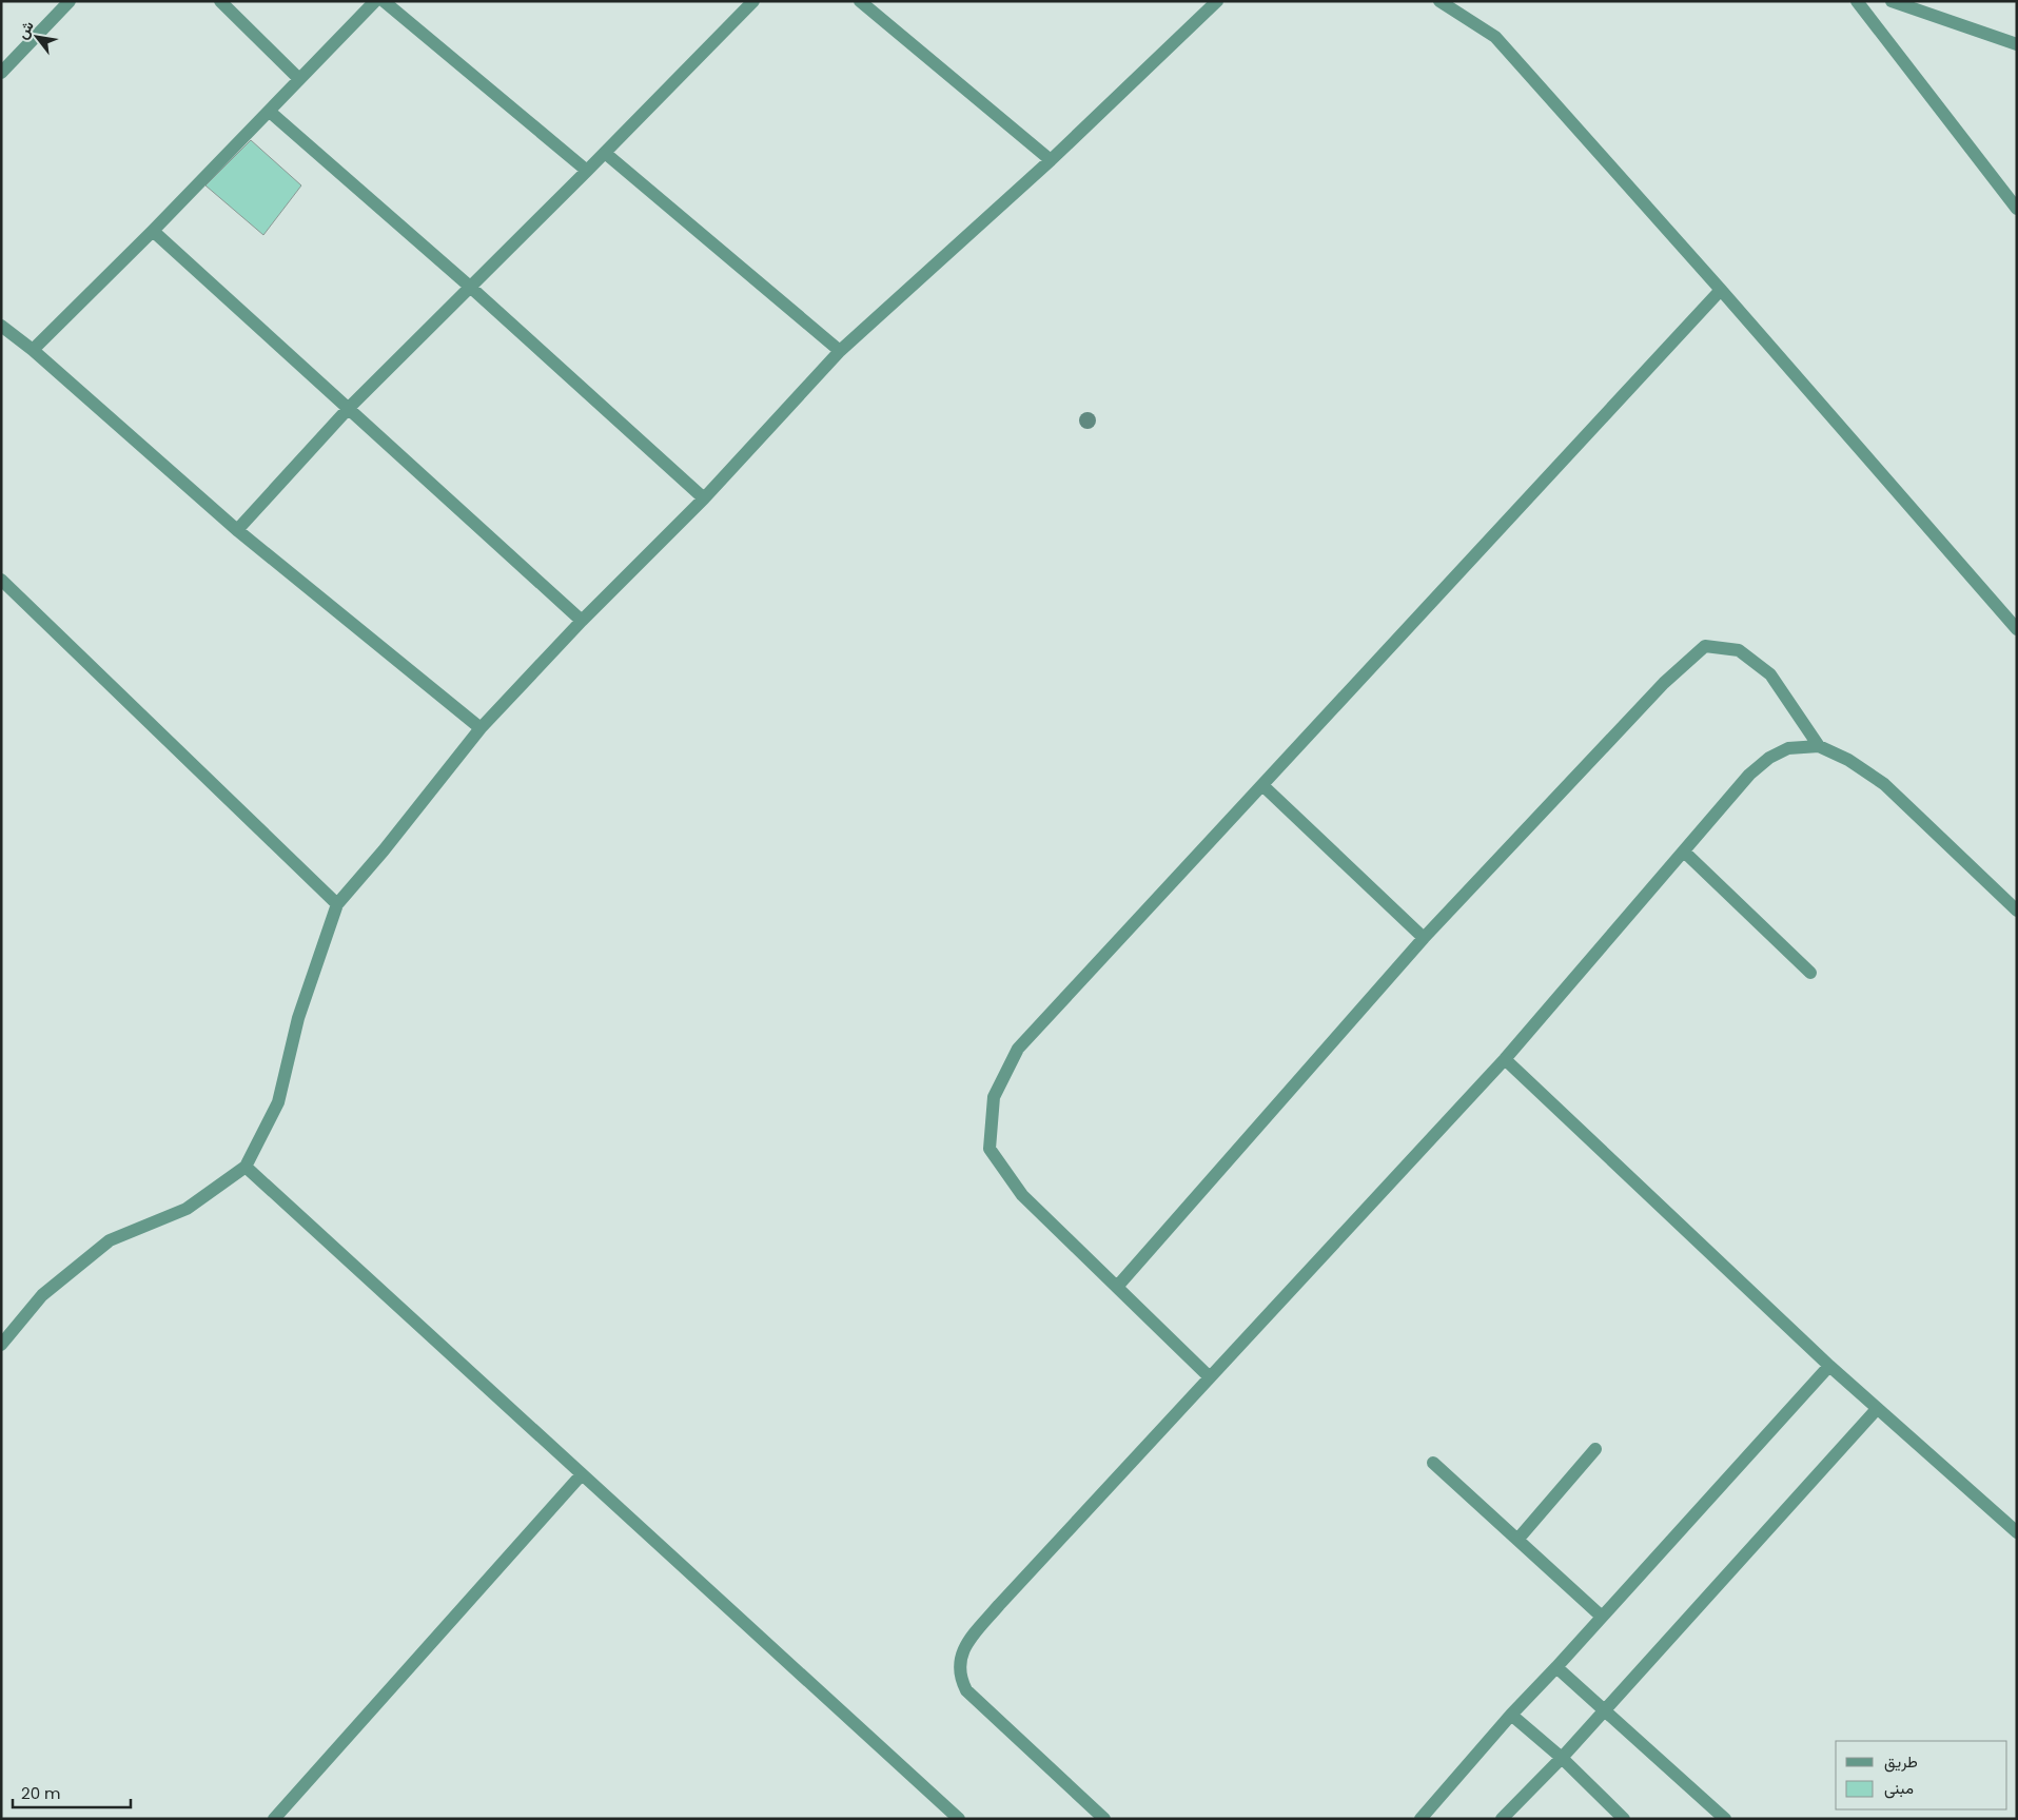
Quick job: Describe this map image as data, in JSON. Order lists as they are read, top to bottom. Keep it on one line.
{"legend":["طريق","مبنى"],"scale_bar":"20 m","north":"top left"}
